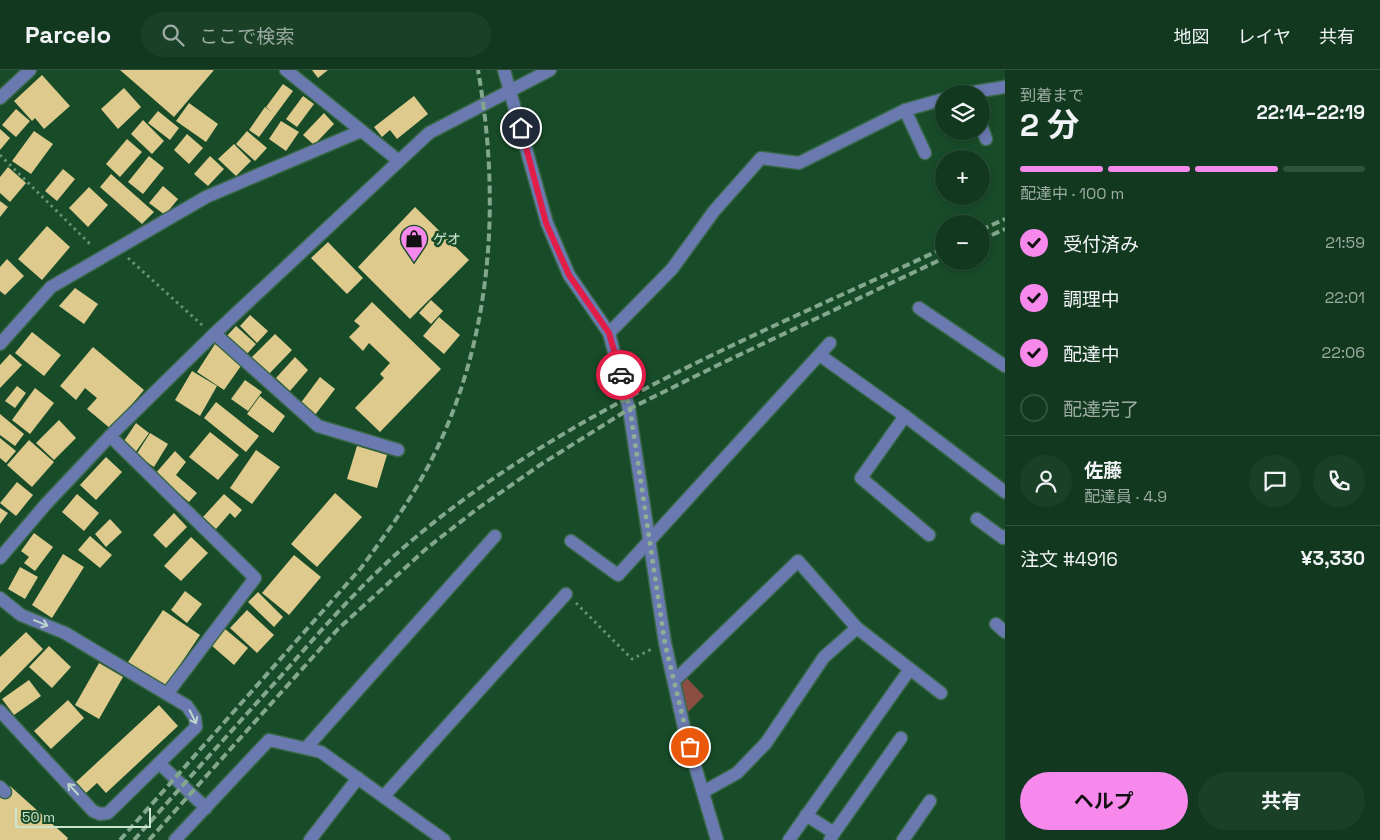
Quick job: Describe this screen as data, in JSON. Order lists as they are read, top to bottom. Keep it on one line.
{"places":{"shop":["ゲオ"]},"scale_bar":"50 m","page":{"header":"Parcelo","search":"ここで検索","nav":["地図","レイヤ","共有"],"heading":["2 分","到着まで","22:14–22:19"],"panel":["佐藤","配達員 · 4.9","注文 #4916","¥3,330"],"map_buttons":["+","−"],"bar":"配達中 · 100 m","list":[["受付済み","21:59"],["調理中","22:01"],["配達中","22:06"],"配達完了"],"buttons":["ヘルプ","共有"],"scale":"50 m"}}
